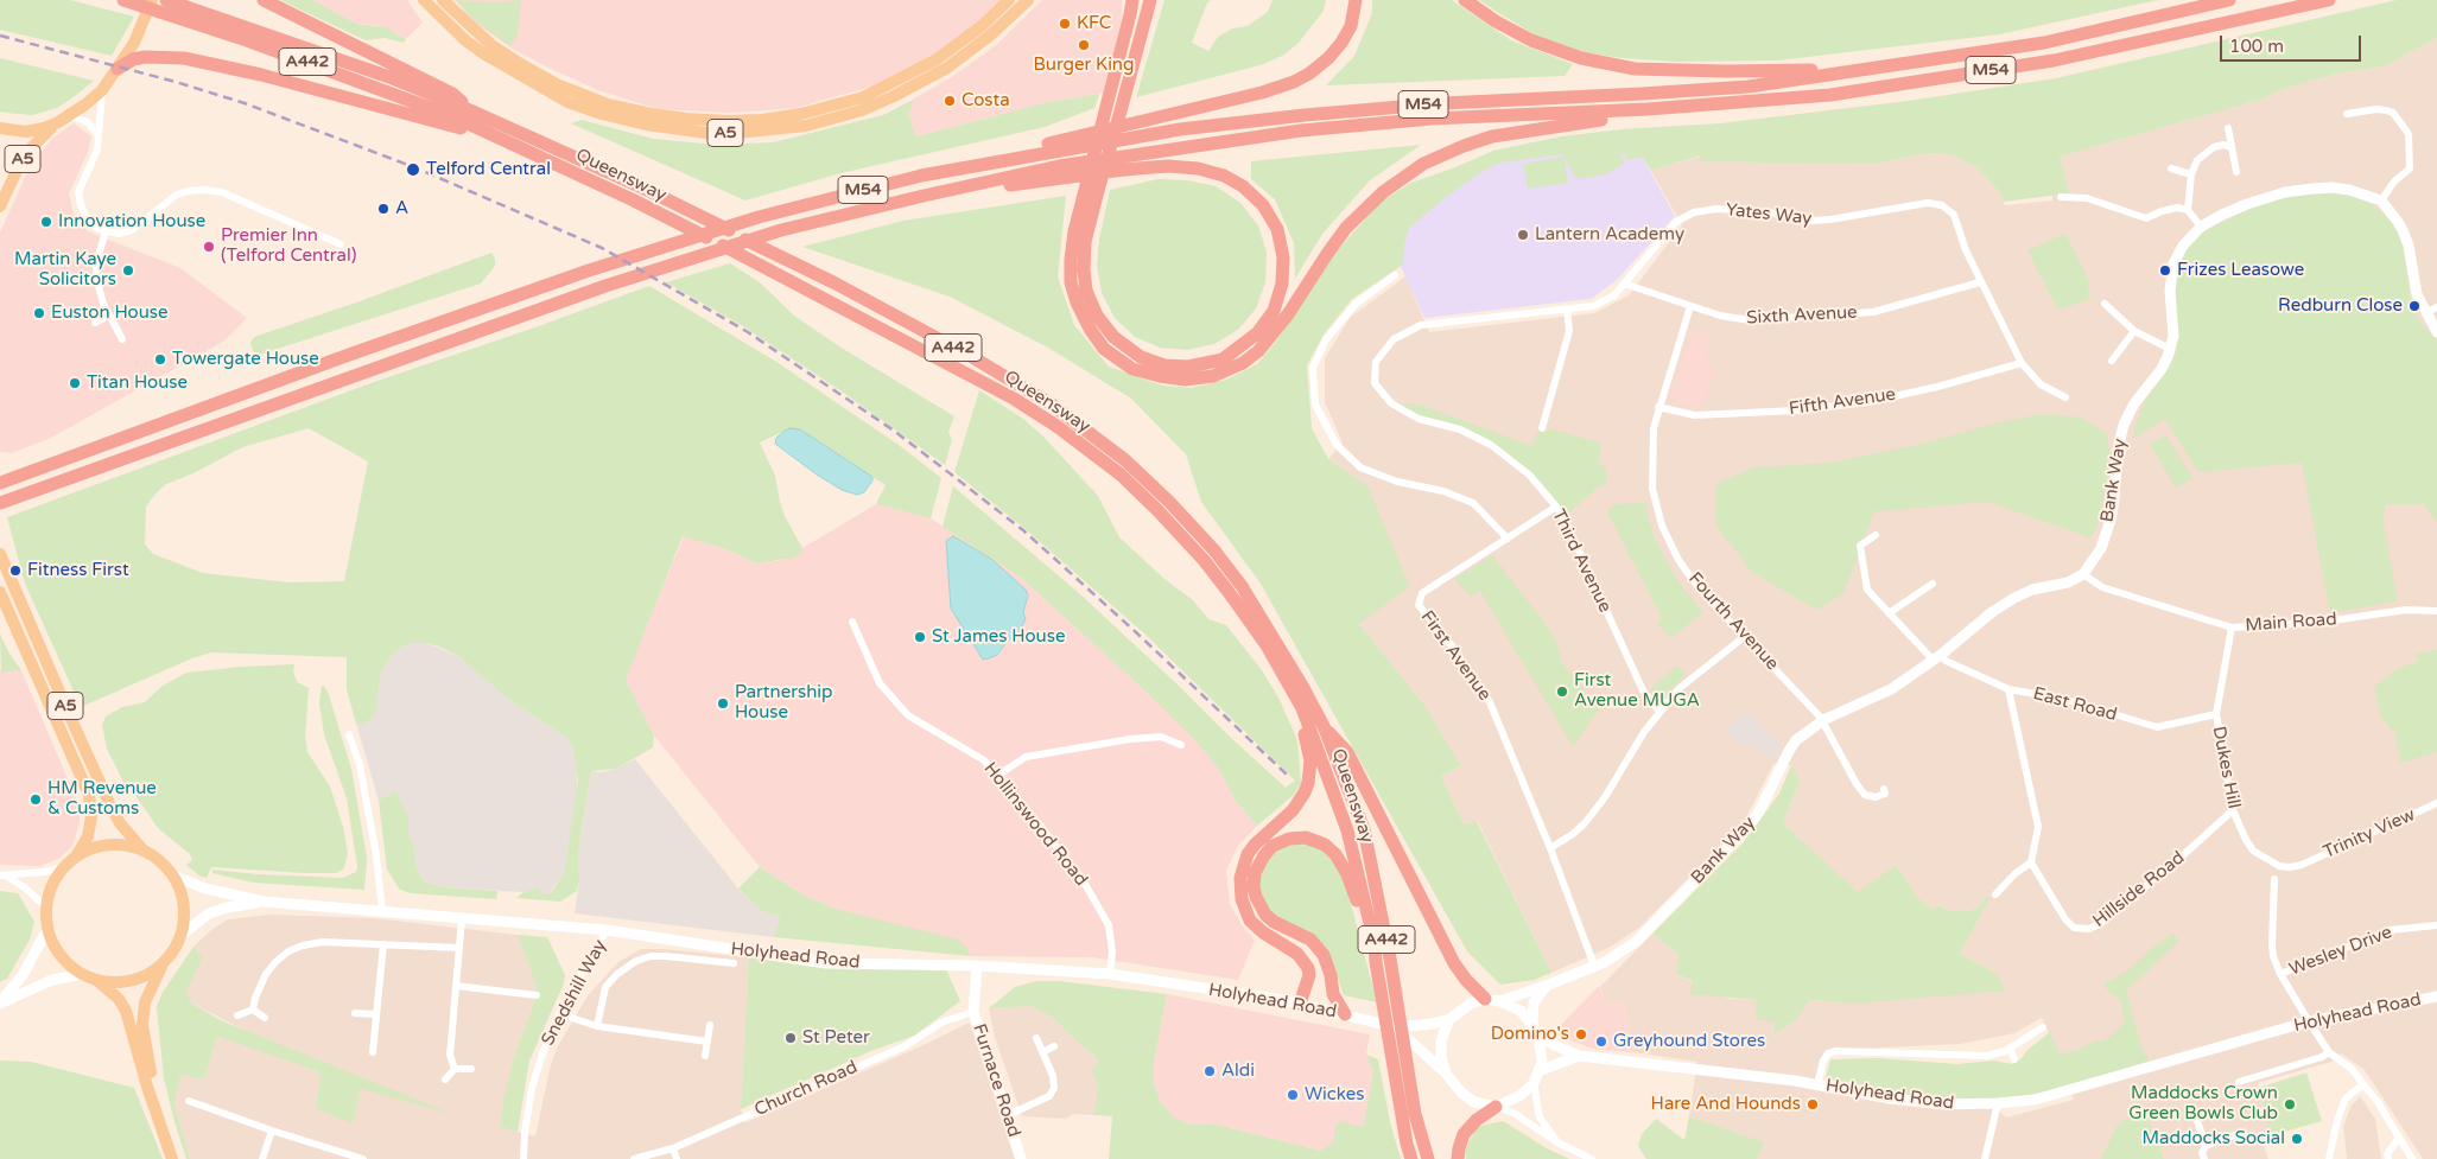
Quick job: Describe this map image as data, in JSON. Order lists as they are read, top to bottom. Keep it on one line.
{"streets":{"highway":["A442","M54","Queensway"],"main road":["A5"],"street":["Yates Way","Sixth Avenue","Fifth Avenue","Bank Way","Third Avenue","Fourth Avenue","Main Road","First Avenue","East Road","Dukes Hill","Hollinswood Road","Trinity View","Hillside Road","Wesley Drive","Holyhead Road","Snedshill Way","Furnace Road","Church Road"]},"crossings":[["A442","Queensway"],["A442","Bank Way"],["A442","Holyhead Road"],["A5","Holyhead Road"],["Yates Way","Sixth Avenue"],["Yates Way","Fifth Avenue"],["Yates Way","Third Avenue"],["Sixth Avenue","Fourth Avenue"],["Fifth Avenue","Fourth Avenue"],["Bank Way","Fourth Avenue"],["Bank Way","Main Road"],["Bank Way","First Avenue"],["Bank Way","East Road"],["Bank Way","Holyhead Road"],["Third Avenue","First Avenue"],["Main Road","Dukes Hill"],["East Road","Dukes Hill"],["Dukes Hill","Trinity View"],["Dukes Hill","Hillside Road"],["Hollinswood Road","Holyhead Road"],["Holyhead Road","Snedshill Way"],["Holyhead Road","Furnace Road"],["Furnace Road","Church Road"]],"places":["KFC","Burger King","Costa","Telford Central","A","Innovation House","Lantern Academy","Premier Inn (Telford Central)","Martin Kaye Solicitors","Frizes Leasowe","Redburn Close","Euston House","Towergate House","Titan House","Fitness First","St James House","First Avenue MUGA","Partnership House","HM Revenue & Customs","Domino's","St Peter","Greyhound Stores","Aldi","Wickes","Hare And Hounds","Maddocks Crown Green Bowls Club","Maddocks Social"],"scale_bar":"100 m"}
